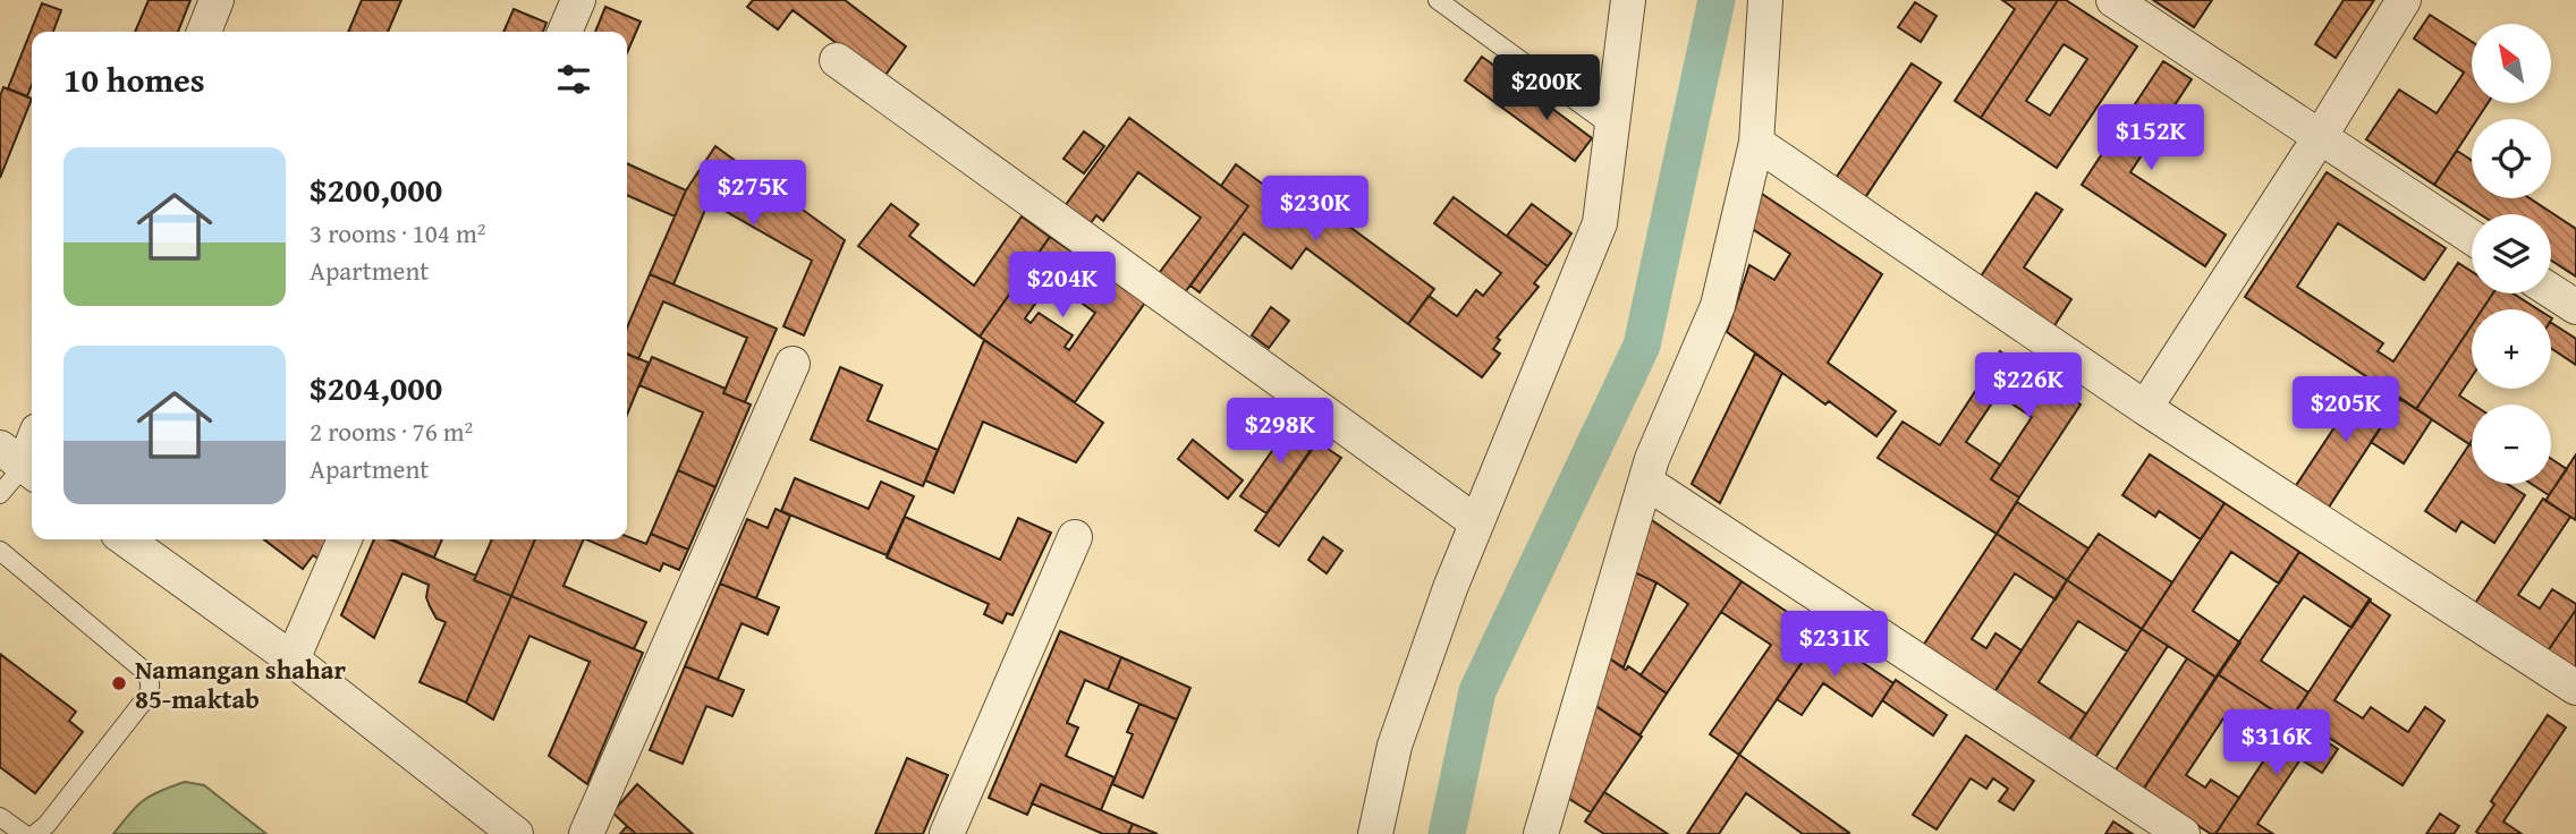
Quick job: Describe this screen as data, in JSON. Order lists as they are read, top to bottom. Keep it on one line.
{"places":["Namangan shahar 85-maktab"],"north":"top left","page":{"map_buttons":["+","−"],"heading":"10 homes","price":["$200K","$152K","$275K","$230K","$204K","$226K","$205K","$298K","$231K","$316K"],"list":[{"name":"$200,000","note":"3 rooms · 104 m² · Apartment"},{"name":"$204,000","note":"2 rooms · 76 m² · Apartment"}]}}
